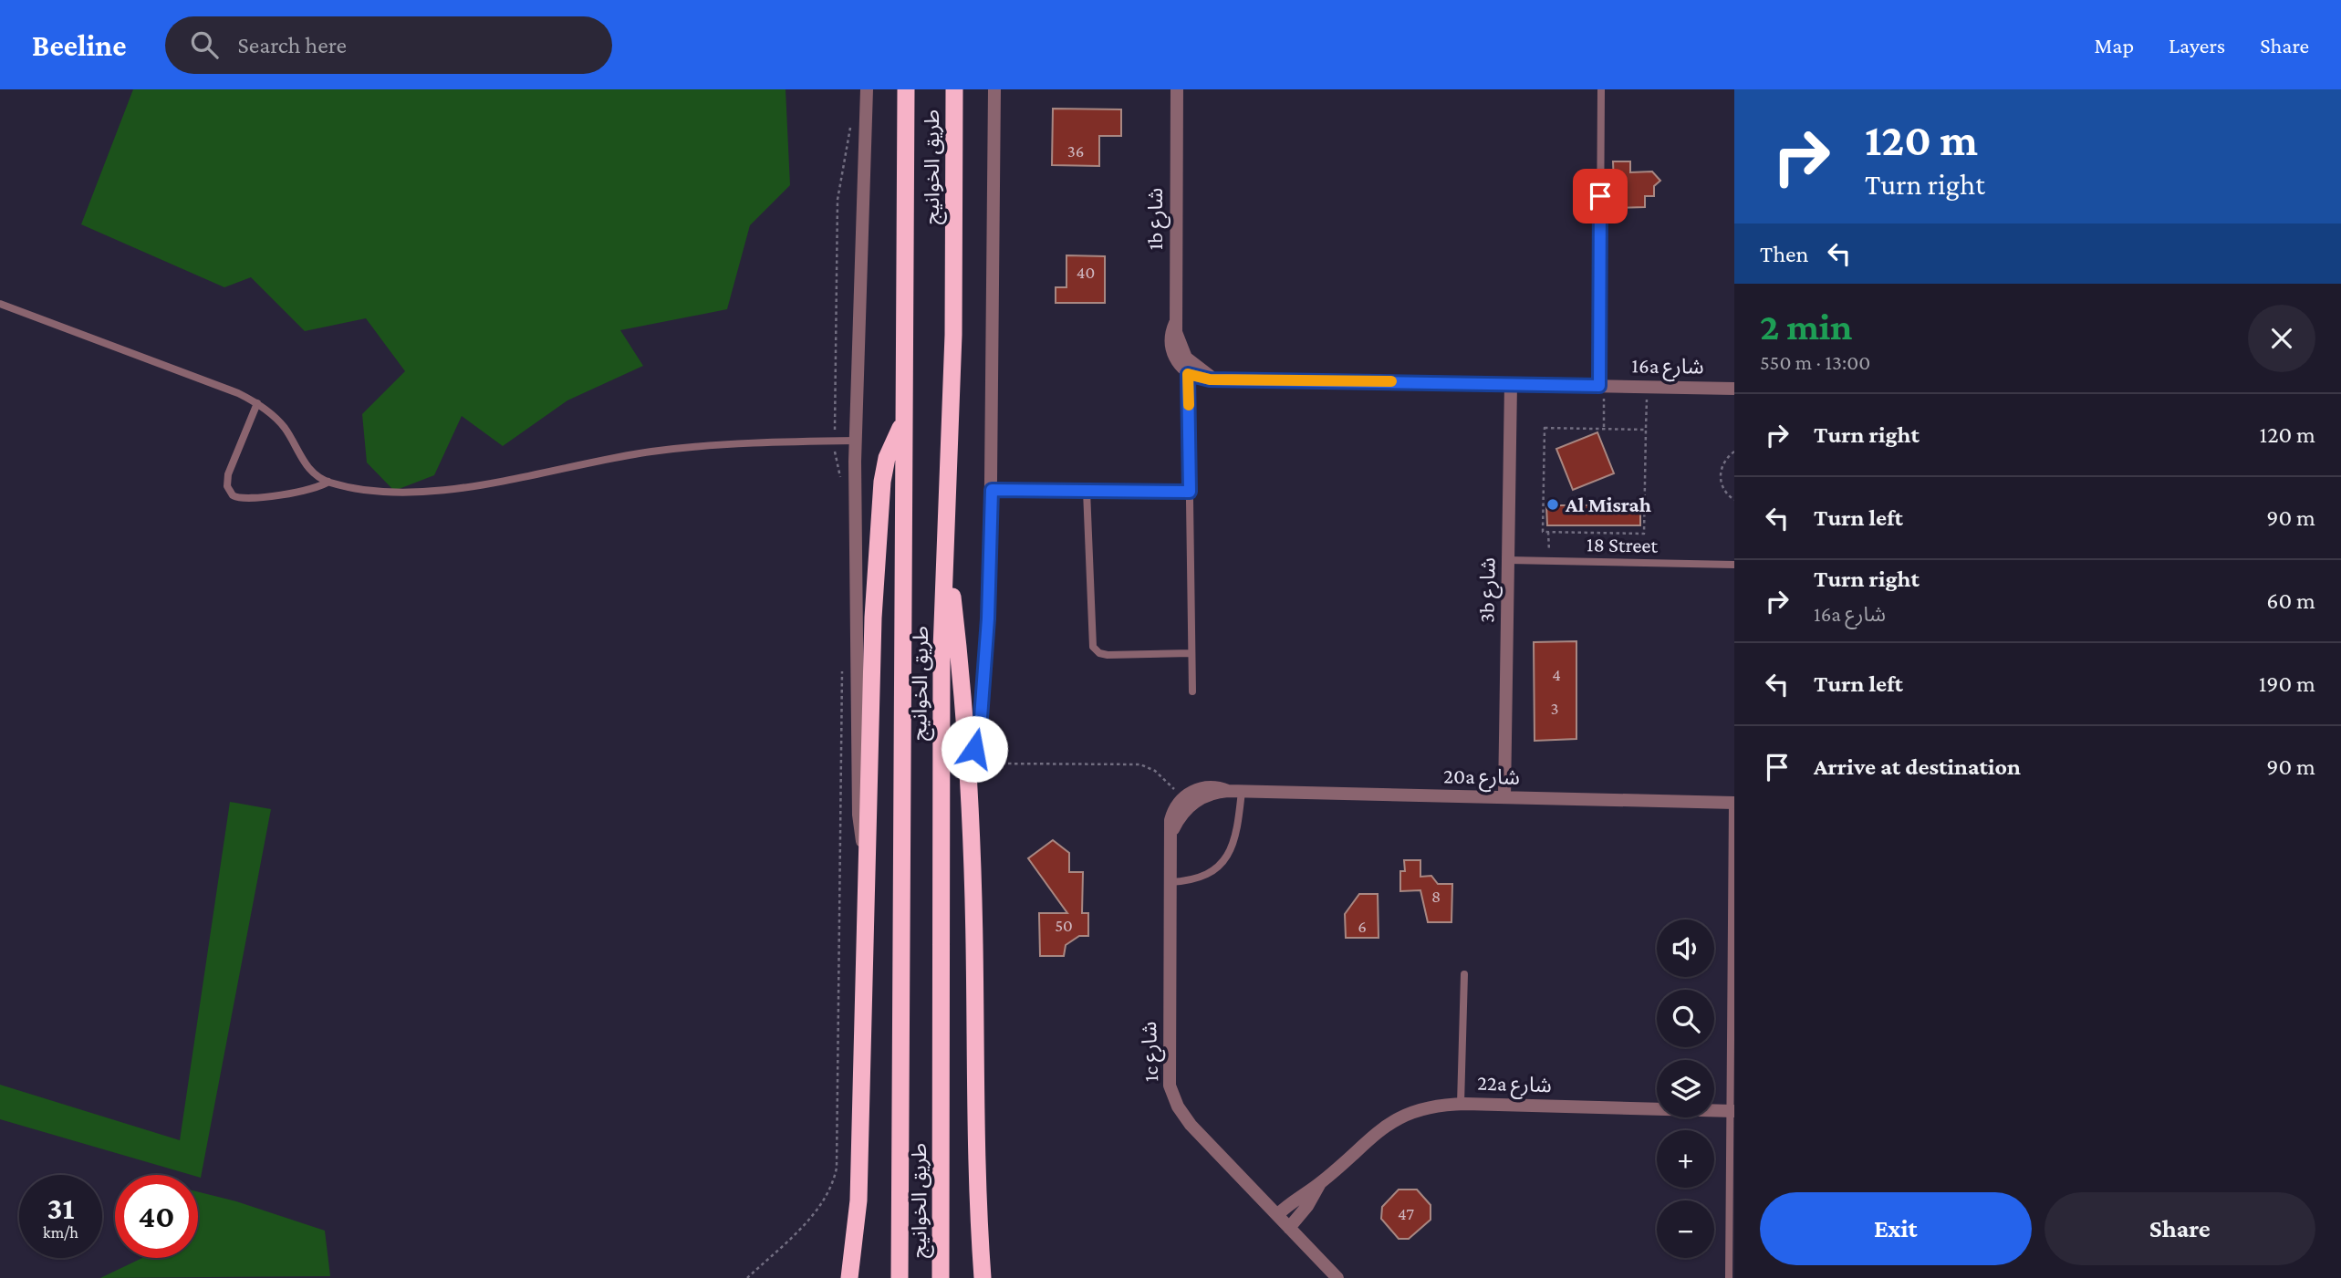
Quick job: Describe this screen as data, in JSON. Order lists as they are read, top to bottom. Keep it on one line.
{"streets":{"highway":["طريق الخوانيج"],"street":["1b شارع","16a شارع","3b شارع","20a شارع","1c شارع","22a شارع"],"lane":["18 Street"]},"crossings":[["1b شارع","16a شارع"],["16a شارع","3b شارع"],["18 Street","3b شارع"],["3b شارع","20a شارع"],["20a شارع","1c شارع"],["1c شارع","22a شارع"]],"places":["Al Misrah"],"house_numbers":["36","40","4","3","8","50","6","47"],"page":{"header":"Beeline","search":"Search here","nav":["Map","Layers","Share"],"turn":["120 m","Turn right"],"then":"Then","heading":["2 min","550 m · 13:00"],"list":[{"name":"Turn right","value":"120 m"},{"name":"Turn left","value":"90 m"},{"name":"Turn right","note":"16a شارع","value":"60 m"},{"name":"Turn left","value":"190 m"},{"name":"Arrive at destination","value":"90 m"}],"map_buttons":["+","−"],"speed":"31 km/h","limit":"40","buttons":["Exit","Share"]}}
